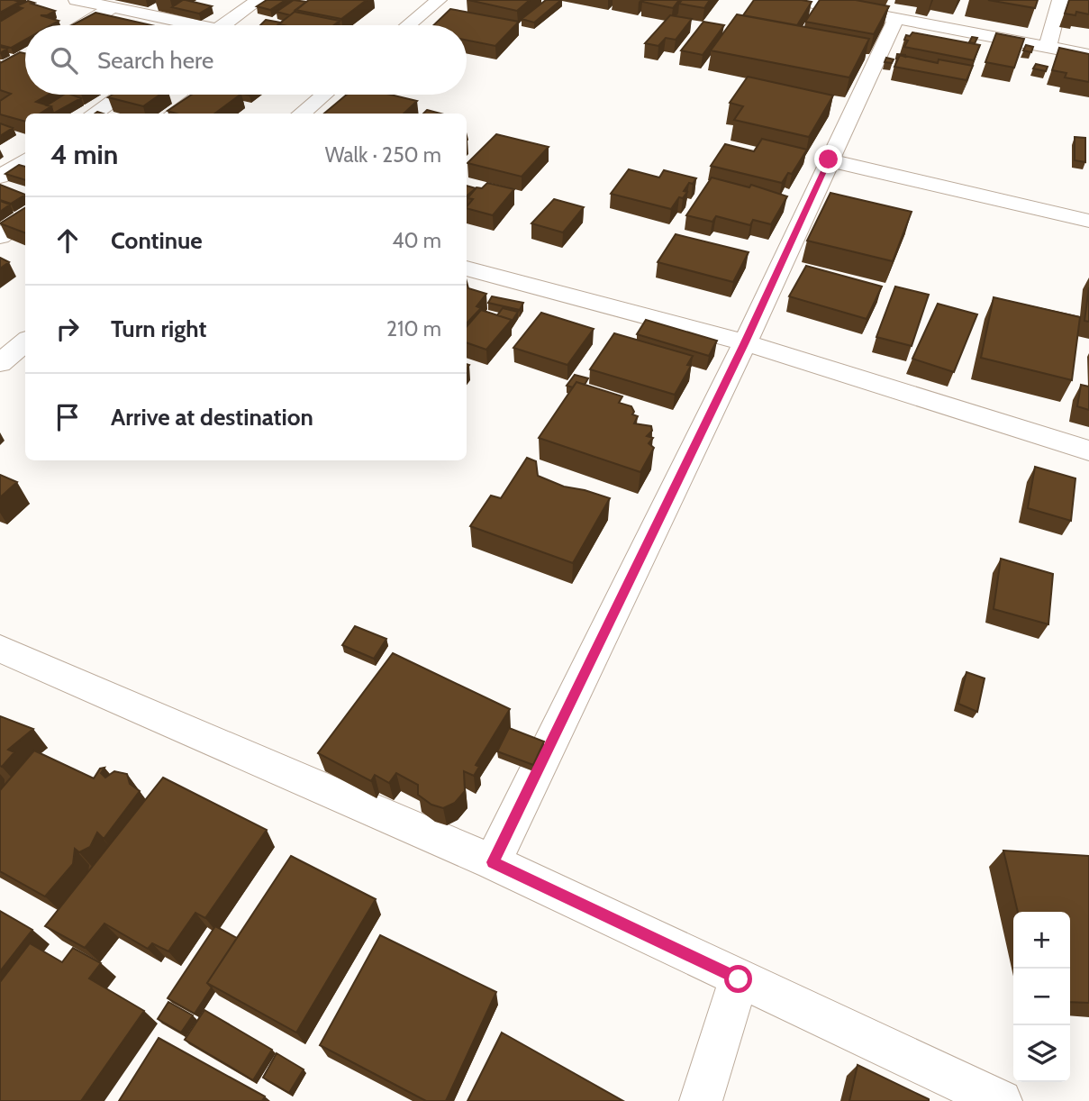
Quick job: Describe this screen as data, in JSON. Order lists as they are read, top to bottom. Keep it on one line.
{"page":{"search":"Search here","heading":["4 min","Walk · 250 m"],"list":[["Continue","40 m"],["Turn right","210 m"],"Arrive at destination"],"map_buttons":["+","−"]}}
